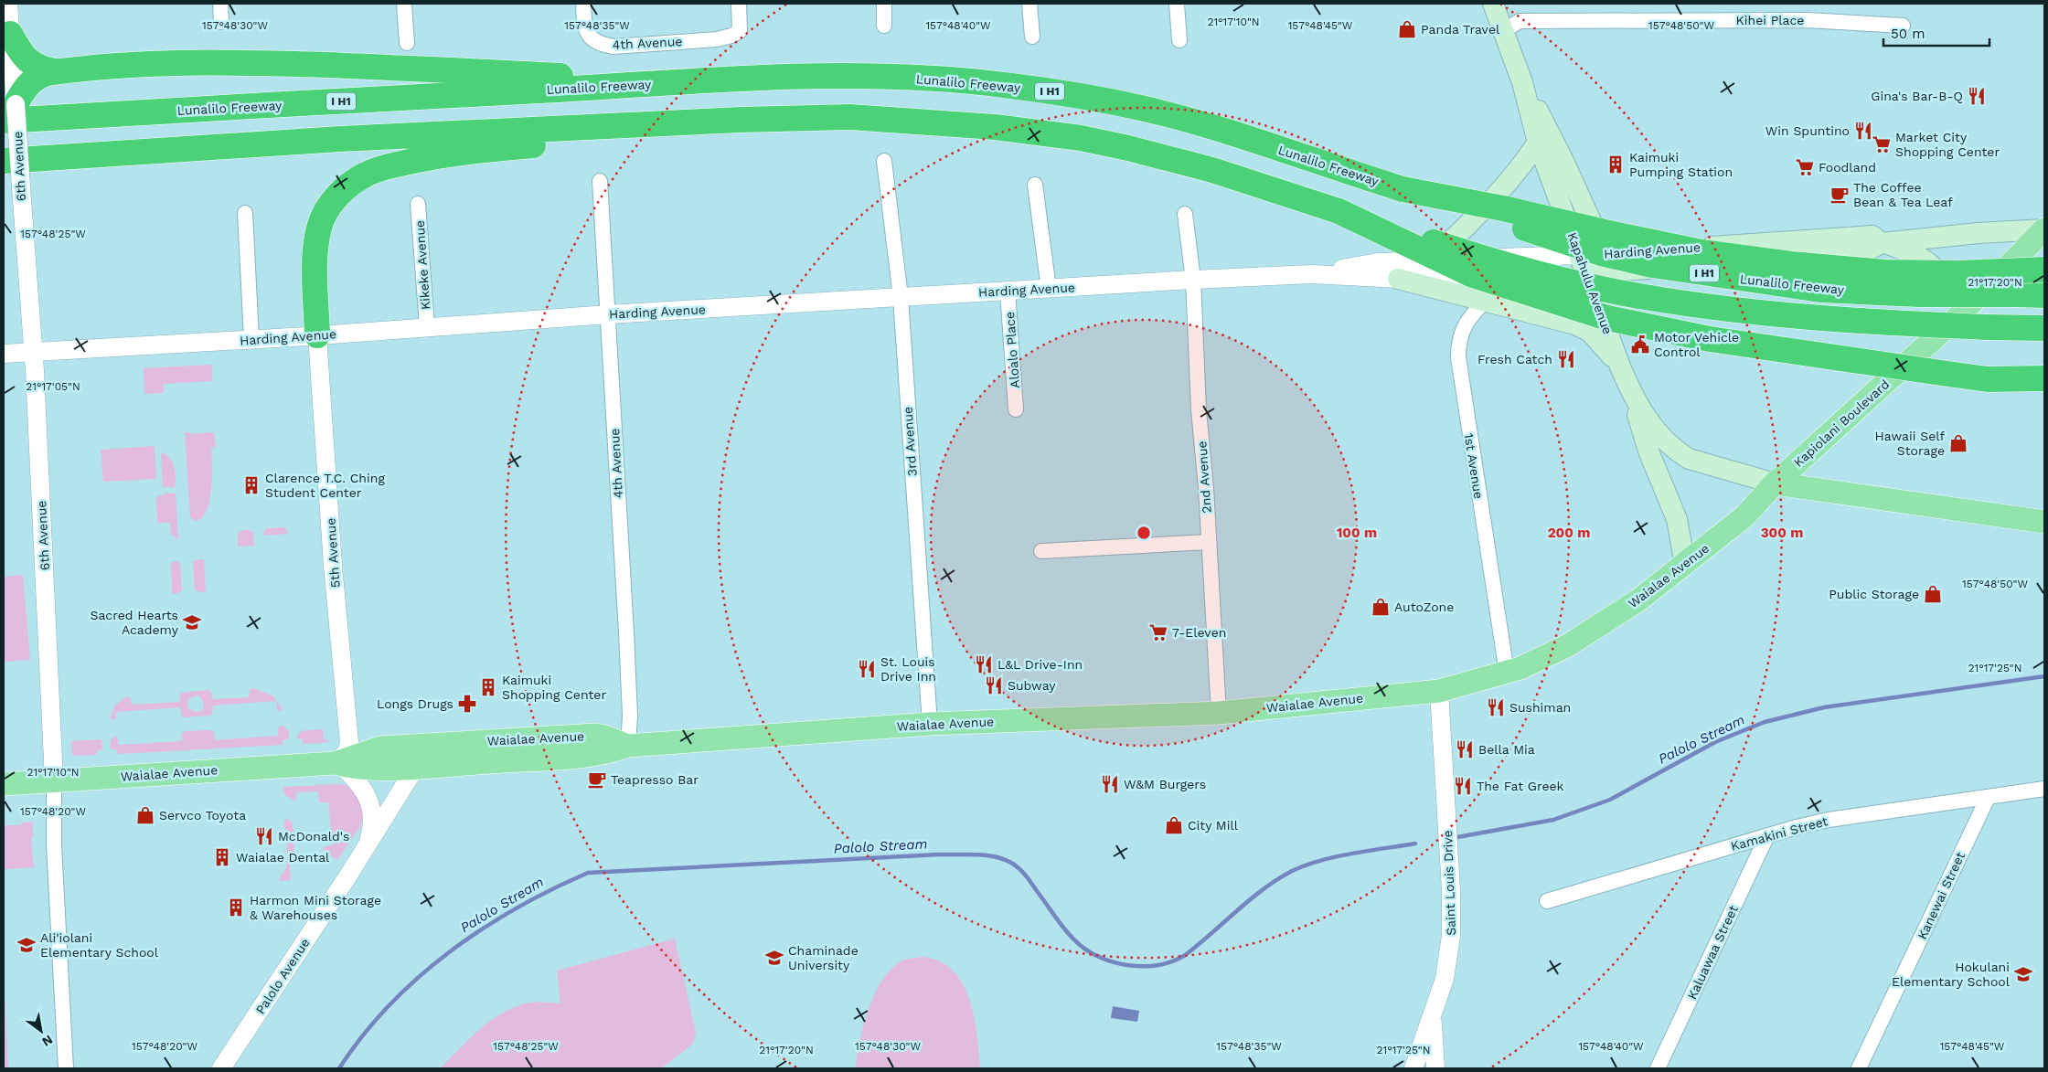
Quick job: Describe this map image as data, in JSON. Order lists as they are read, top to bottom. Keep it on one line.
{"streets":{"highway":["Lunalilo Freeway","I H1"],"main road":["Harding Avenue","Kapahulu Avenue","Kapiolani Boulevard","Waialae Avenue"],"street":["Kihei Place","4th Avenue","6th Avenue","Kikeke Avenue","Aloalo Place","3rd Avenue","1st Avenue","2nd Avenue","5th Avenue","Kamakini Street","Saint Louis Drive","Kanewai Street","Kaluawaa Street","Palolo Avenue"]},"crossings":[["Kihei Place","Kapahulu Avenue"],["4th Avenue","Harding Avenue"],["4th Avenue","Waialae Avenue"],["Lunalilo Freeway","6th Avenue"],["6th Avenue","Harding Avenue"],["6th Avenue","Waialae Avenue"],["Harding Avenue","Kikeke Avenue"],["Harding Avenue","Kapahulu Avenue"],["Harding Avenue","Aloalo Place"],["Harding Avenue","Kapiolani Boulevard"],["Harding Avenue","3rd Avenue"],["Harding Avenue","1st Avenue"],["Harding Avenue","2nd Avenue"],["Harding Avenue","5th Avenue"],["Kapahulu Avenue","Kapiolani Boulevard"],["Kapahulu Avenue","Waialae Avenue"],["Kapiolani Boulevard","Waialae Avenue"],["3rd Avenue","Waialae Avenue"],["1st Avenue","Waialae Avenue"],["2nd Avenue","Waialae Avenue"],["5th Avenue","Waialae Avenue"],["Waialae Avenue","Saint Louis Drive"],["Waialae Avenue","Palolo Avenue"],["Kamakini Street","Kanewai Street"],["Kamakini Street","Kaluawaa Street"]],"water":["Palolo Stream"],"places":{"shop":["Panda Travel","Hawaii Self Storage","Public Storage","AutoZone","Servco Toyota","City Mill"],"restaurant":["Gina's Bar-B-Q","Win Spuntino","Fresh Catch","L&L Drive-Inn","St. Louis Drive Inn","Subway","Sushiman","Bella Mia","W&M Burgers","The Fat Greek","McDonald's"],"supermarket":["Market City Shopping Center","Foodland","7-Eleven"],"building":["Kaimuki Pumping Station","Clarence T.C. Ching Student Center","Kaimuki Shopping Center","Waialae Dental","Harmon Mini Storage & Warehouses"],"cafe":["The Coffee Bean & Tea Leaf","Teapresso Bar"],"public building":["Motor Vehicle Control"],"school or university":["Sacred Hearts Academy","Ali'iolani Elementary School","Chaminade University","Hokulani Elementary School"],"pharmacy":["Longs Drugs"]},"scale_bar":"50 m","north":"bottom right","coordinates":["21°17'10\"N","157°48'30\"W","157°48'35\"W","157°48'40\"W","157°48'45\"W","157°48'50\"W","157°48'25\"W","21°17'20\"N","21°17'05\"N","21°17'25\"N","157°48'20\"W"],"rings":["100 m","200 m","300 m"]}
